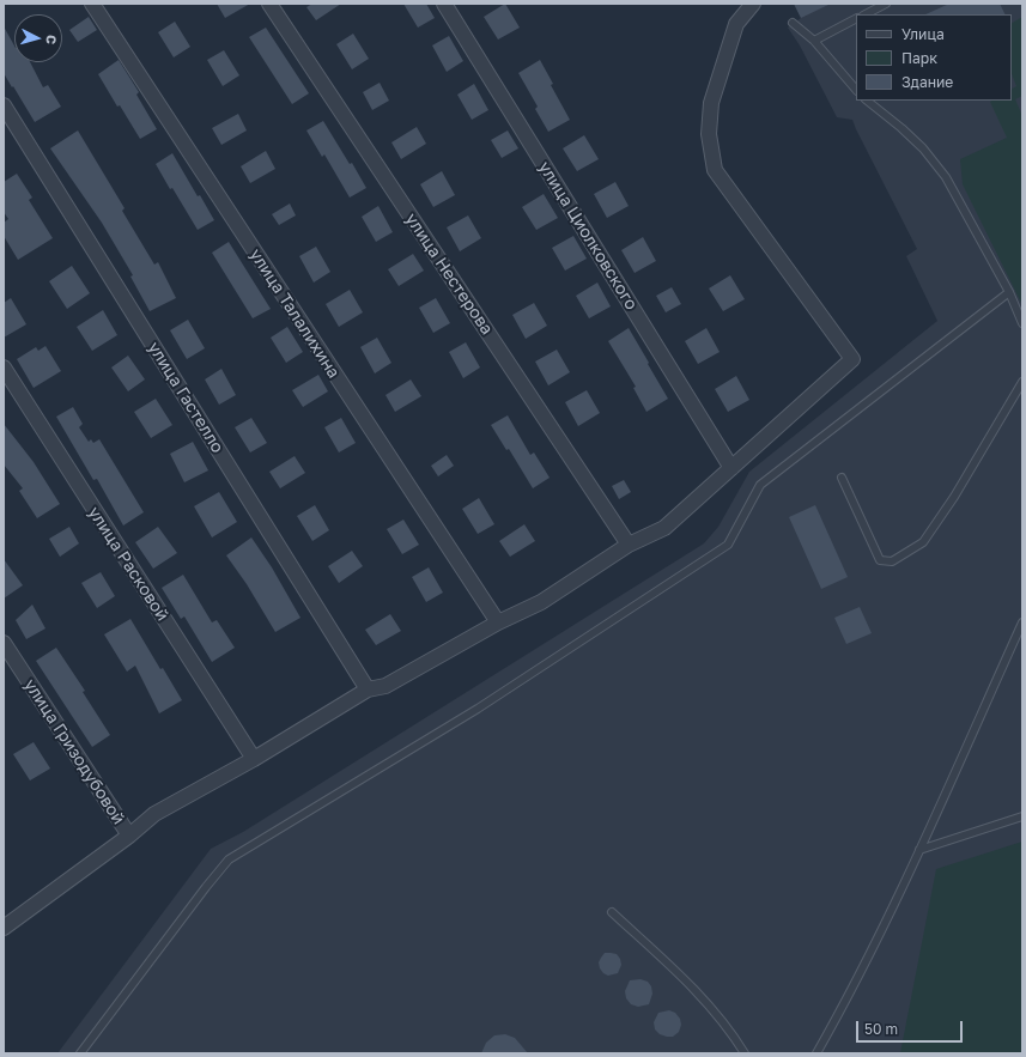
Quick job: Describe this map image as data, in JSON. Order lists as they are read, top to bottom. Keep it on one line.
{"streets":{"street":["улица Циолковского","улица Нестерова","улица Талалихина","улица Гастелло","улица Расковой","улица Гризодубовой"]},"legend":["Улица","Парк","Здание"],"scale_bar":"50 m","north":"right"}
